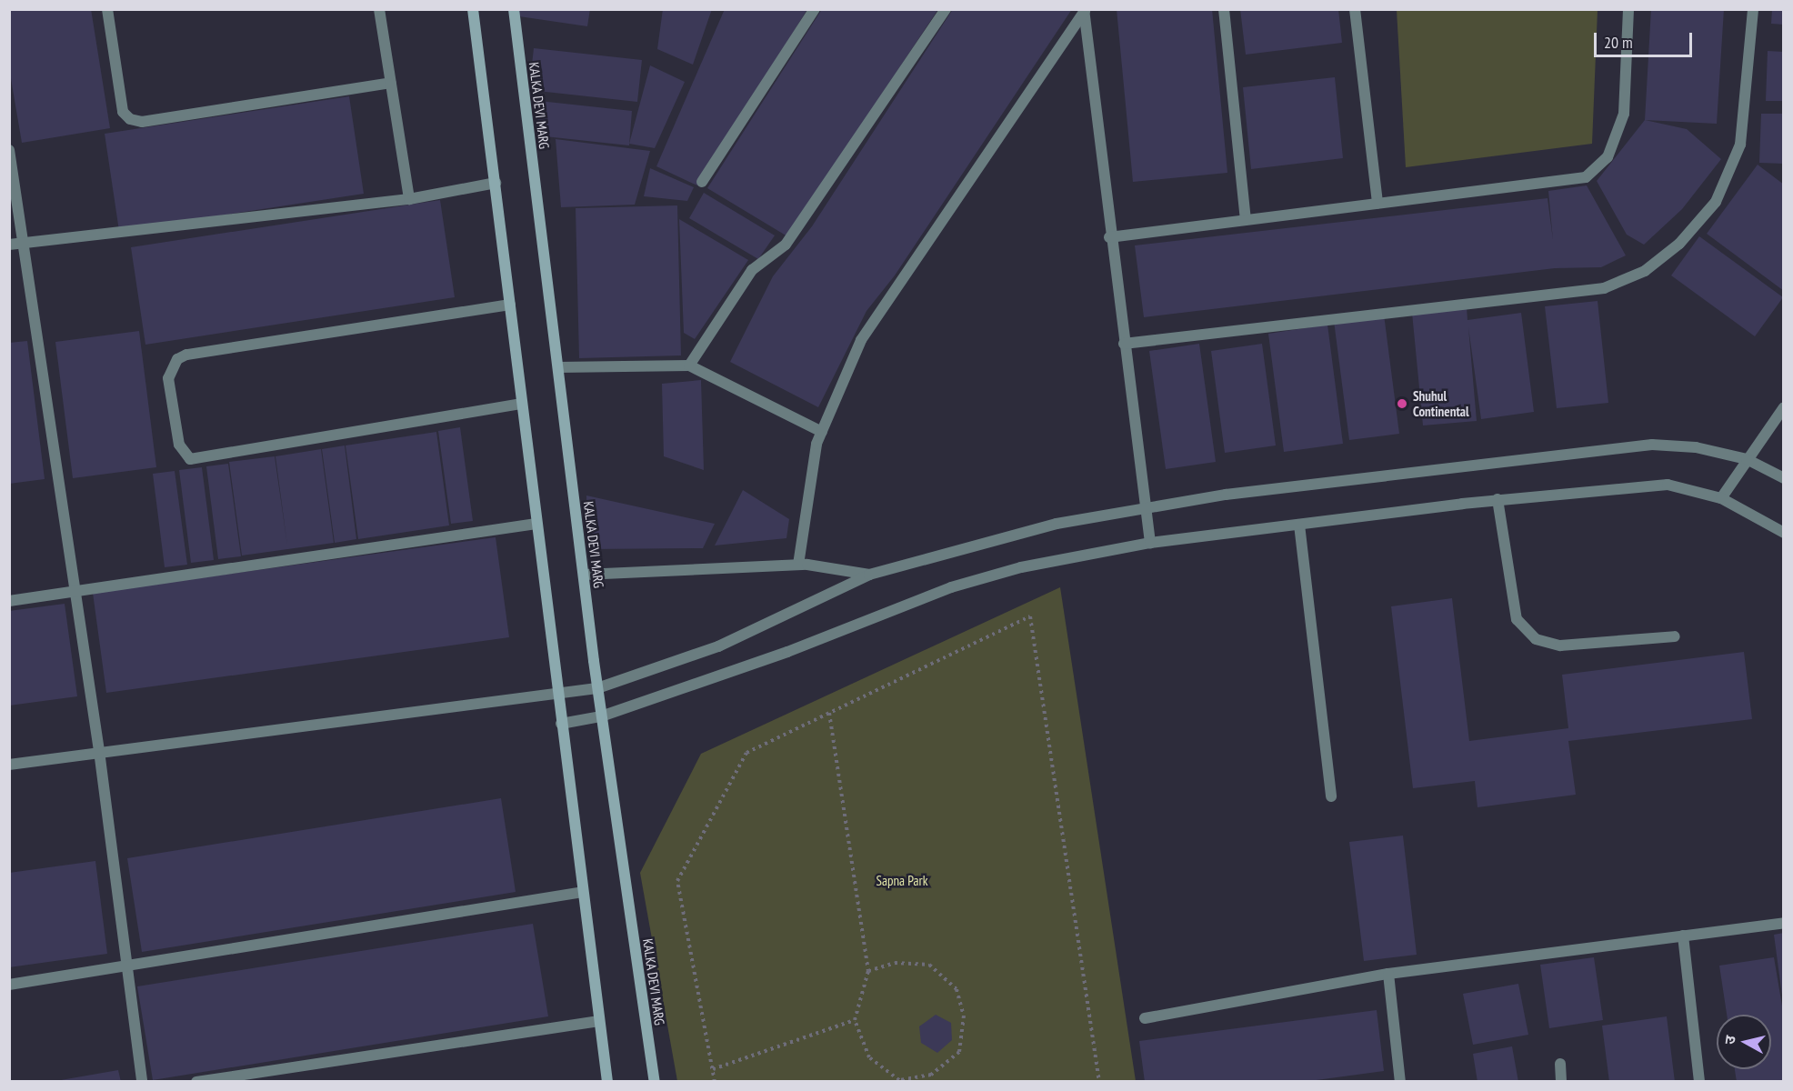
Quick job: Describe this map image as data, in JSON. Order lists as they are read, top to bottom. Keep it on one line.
{"streets":{"street":["KALKA DEVI MARG"]},"parks":["Sapna Park"],"places":["Shuhul Continental"],"scale_bar":"20 m","north":"left"}
